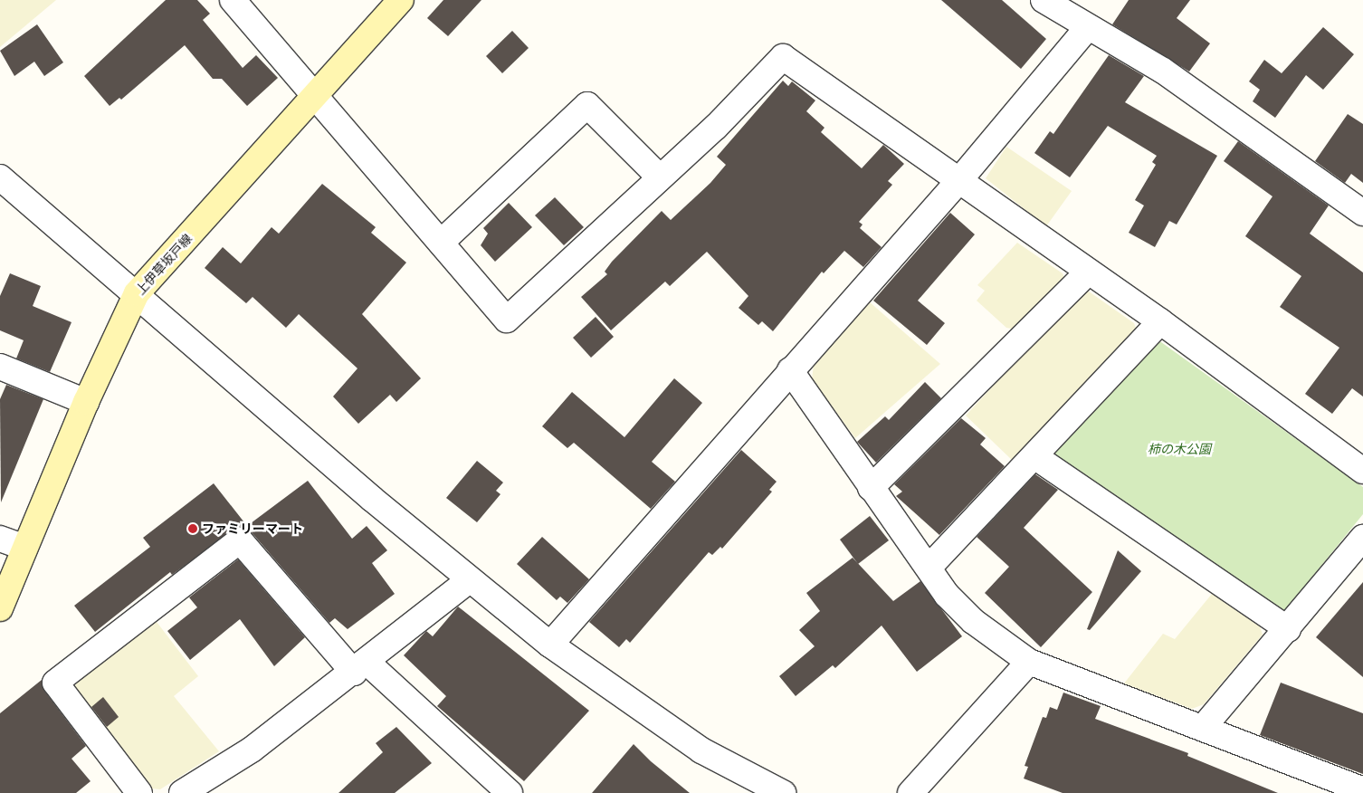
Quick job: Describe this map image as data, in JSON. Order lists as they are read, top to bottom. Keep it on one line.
{"streets":{"main road":["上伊草坂戸線"]},"parks":["柿の木公園"],"places":["ファミリーマート"]}
